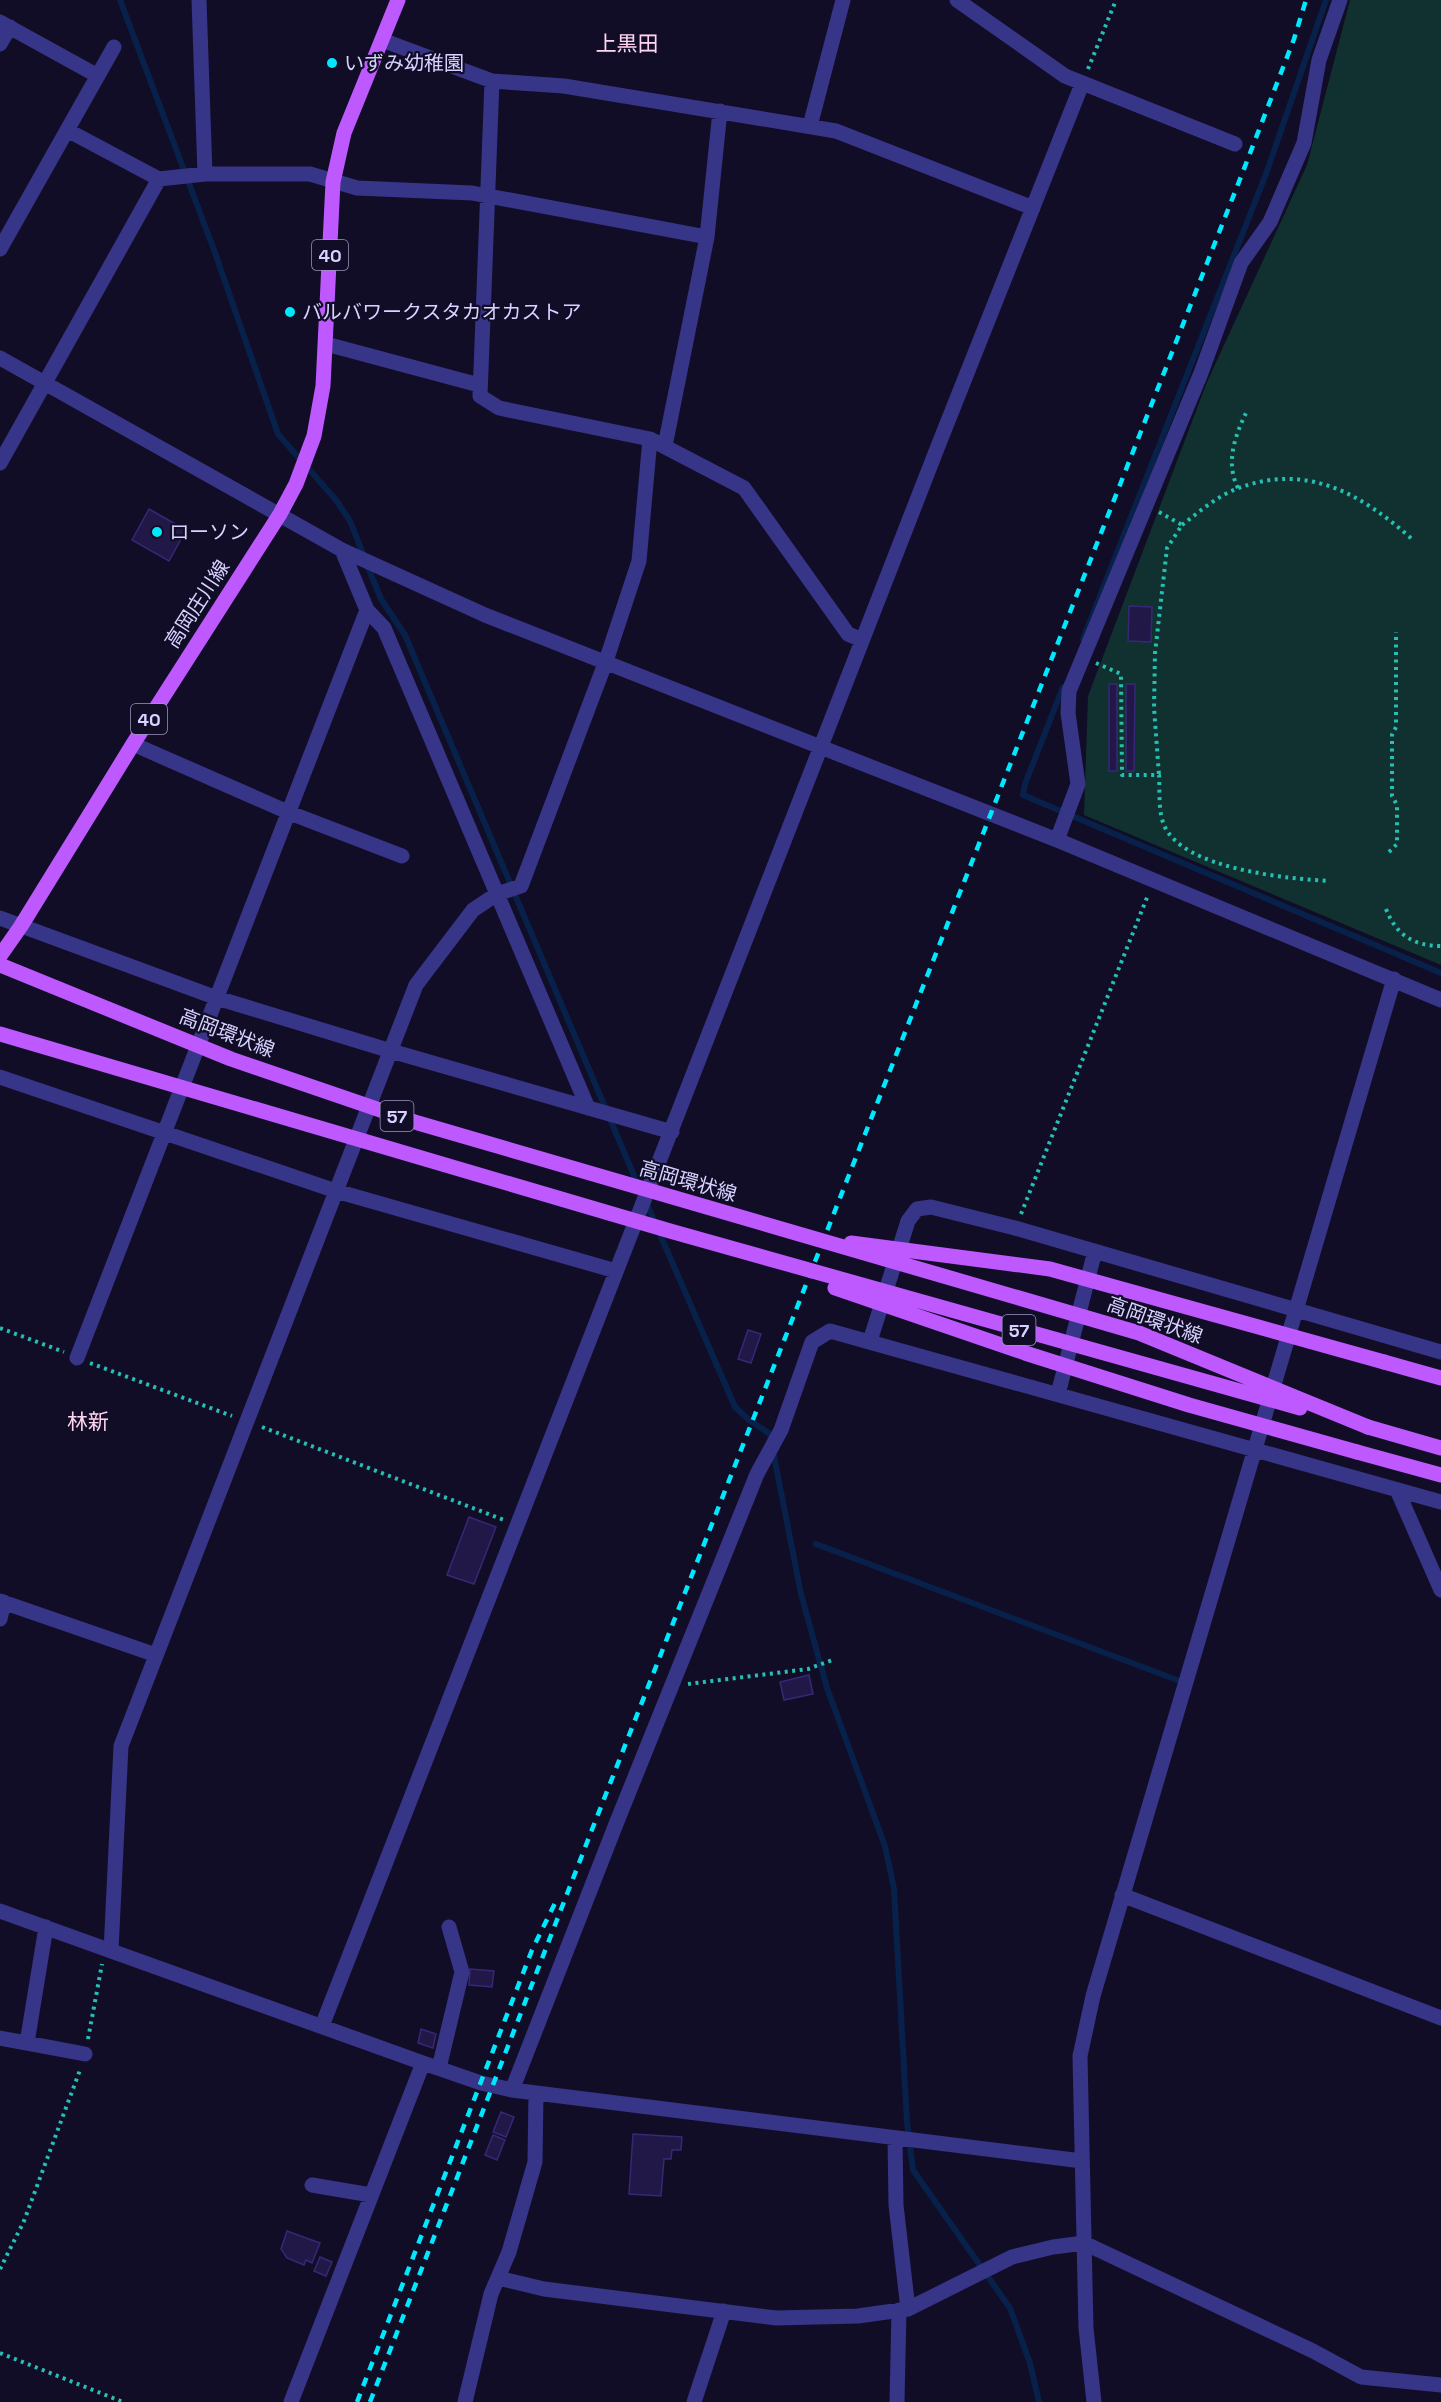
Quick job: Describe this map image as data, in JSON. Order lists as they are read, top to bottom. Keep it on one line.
{"streets":{"main road":["40","高岡庄川線","高岡環状線","57"]},"crossings":[["高岡環状線","57"]],"districts":["上黒田","林新"],"places":["いずみ幼稚園","バルバワークスタカオカストア","ローソン"]}
